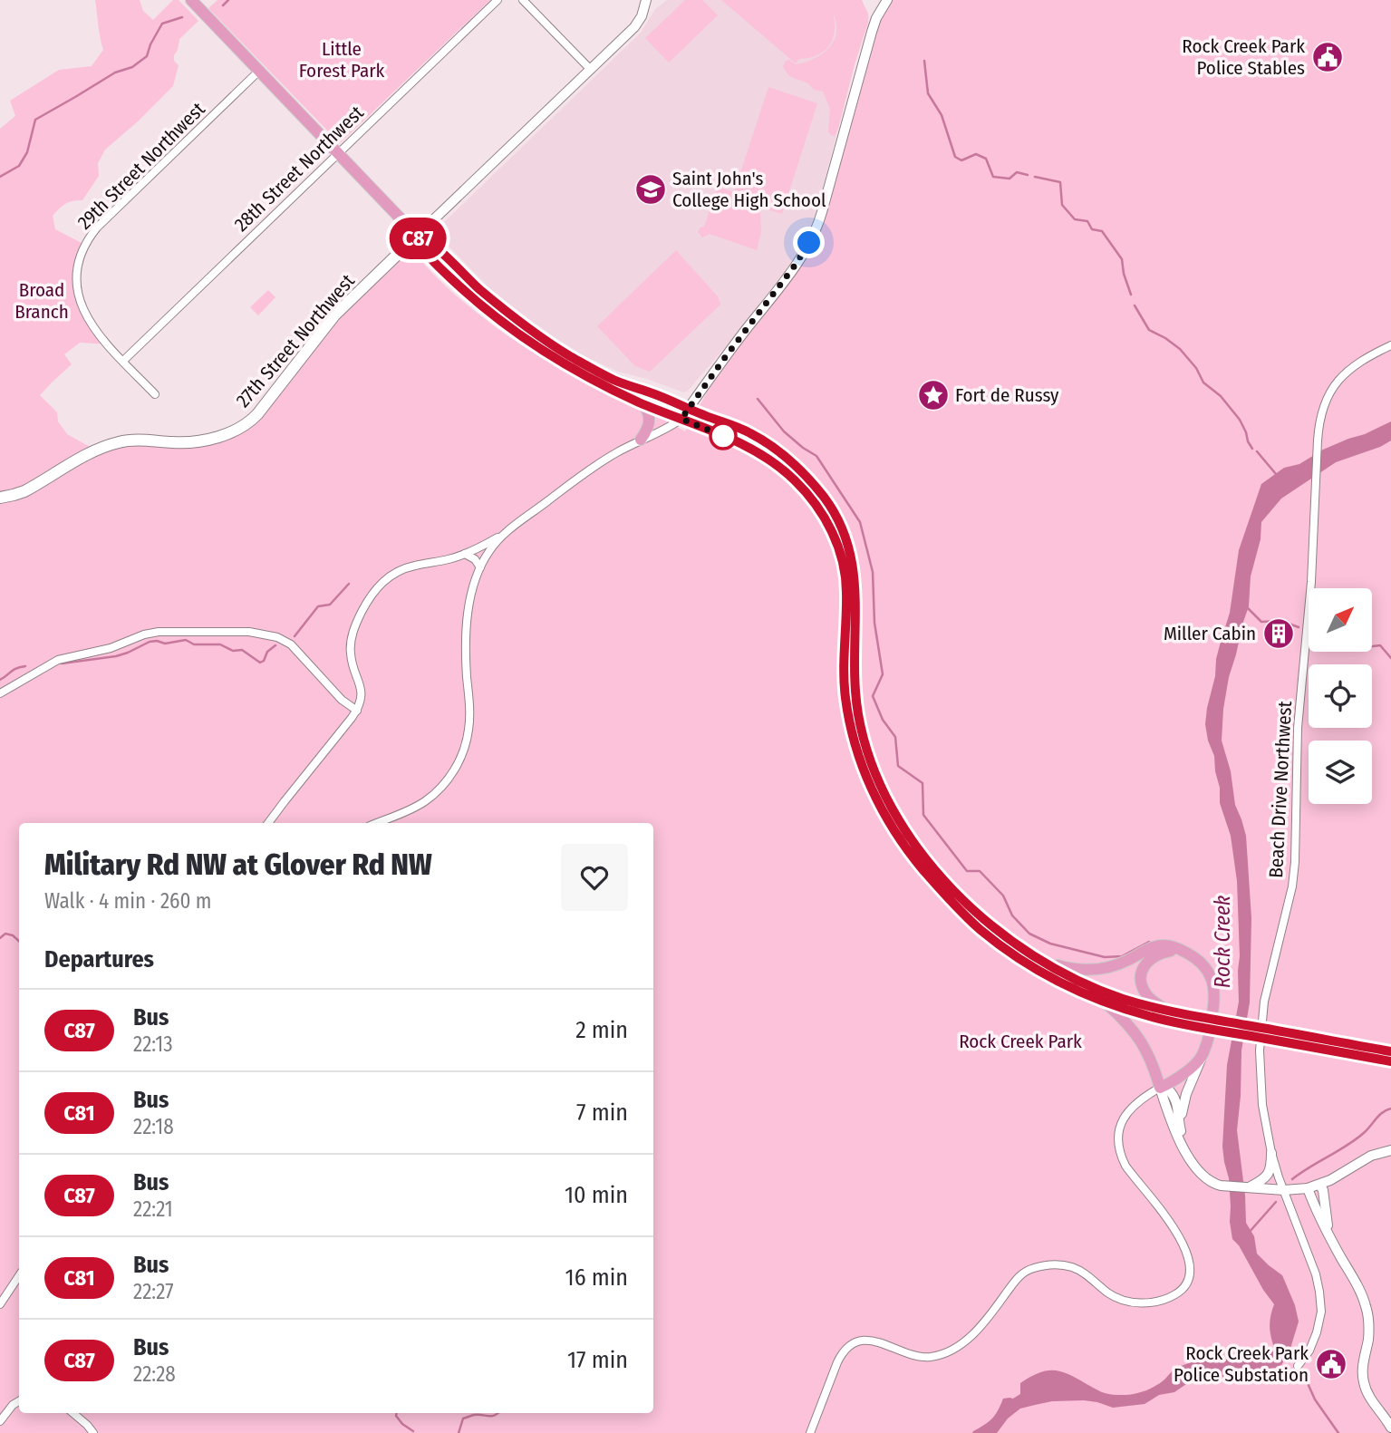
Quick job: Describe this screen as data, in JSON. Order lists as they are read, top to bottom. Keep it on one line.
{"streets":{"main road":["27th Street Northwest"],"street":["29th Street Northwest","28th Street Northwest","Beach Drive Northwest"]},"crossings":[["29th Street Northwest","28th Street Northwest"]],"water":["Rock Creek"],"parks":["Little Forest Park","Broad Branch","Rock Creek Park"],"places":{"public building":["Rock Creek Park Police Stables","Rock Creek Park Police Substation"],"school or university":["Saint John's College High School"],"place":["Fort de Russy"],"building":["Miller Cabin"]},"lines":["bus line C87"],"north":"top right","page":{"on_map":"C87","heading":[["Military Rd NW at Glover Rd NW","Walk · 4 min · 260 m"],"Departures"],"list":[{"mark":"C87","name":"Bus","note":"22:13","value":"2 min"},{"mark":"C81","name":"Bus","note":"22:18","value":"7 min"},{"mark":"C87","name":"Bus","note":"22:21","value":"10 min"},{"mark":"C81","name":"Bus","note":"22:27","value":"16 min"},{"mark":"C87","name":"Bus","note":"22:28","value":"17 min"}]}}
